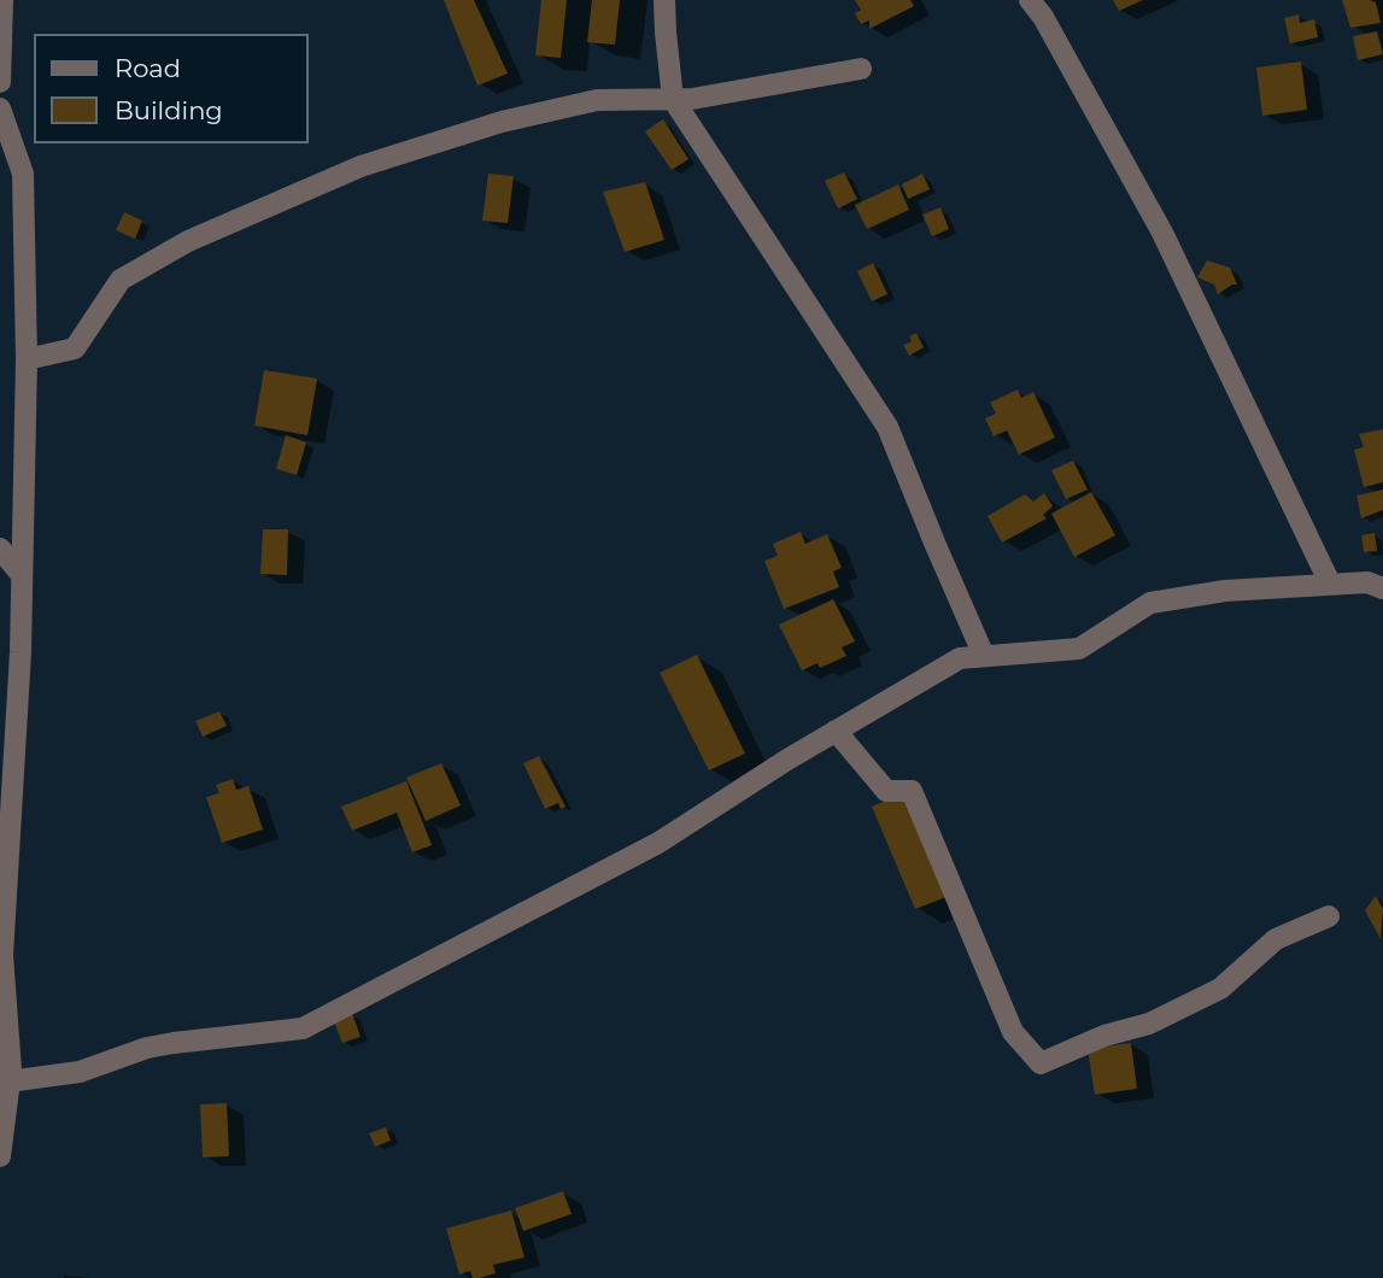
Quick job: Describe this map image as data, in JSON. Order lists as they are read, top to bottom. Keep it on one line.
{"legend":["Road","Building"]}
